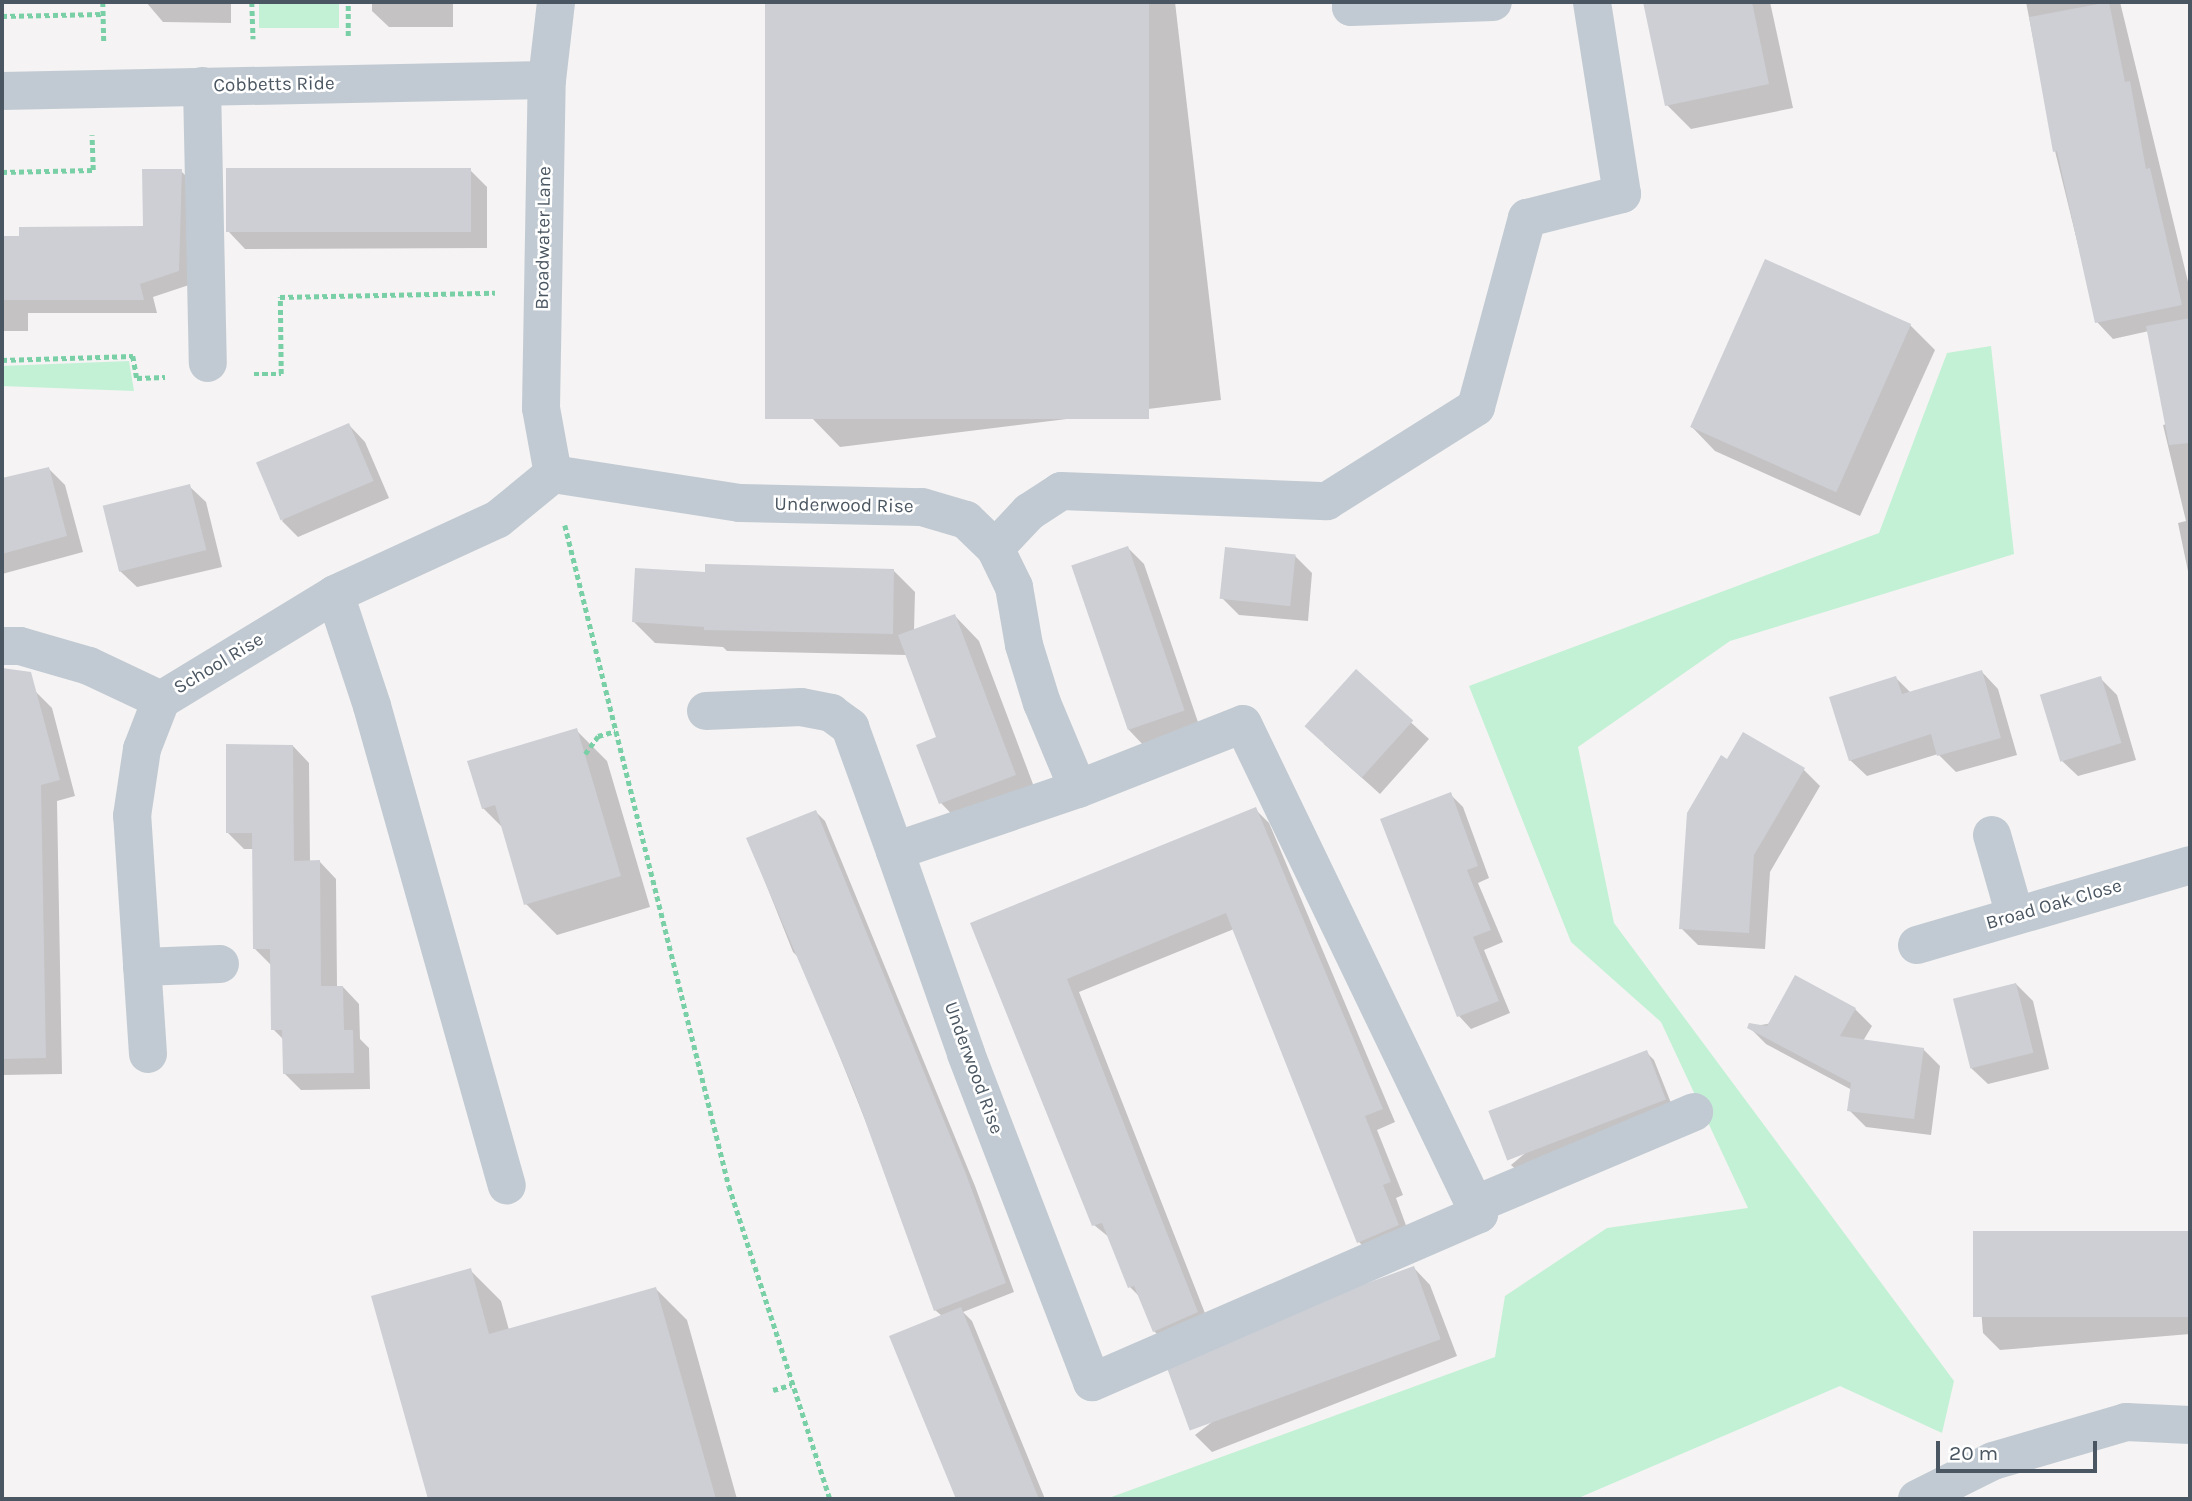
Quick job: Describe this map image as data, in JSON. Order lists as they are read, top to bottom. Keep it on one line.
{"streets":{"street":["Cobbetts Ride","Broadwater Lane","Underwood Rise","School Rise","Broad Oak Close"]},"crossings":[["Cobbetts Ride","Broadwater Lane"],["Broadwater Lane","Underwood Rise"],["Broadwater Lane","School Rise"],["Underwood Rise","School Rise"]],"scale_bar":"20 m"}
